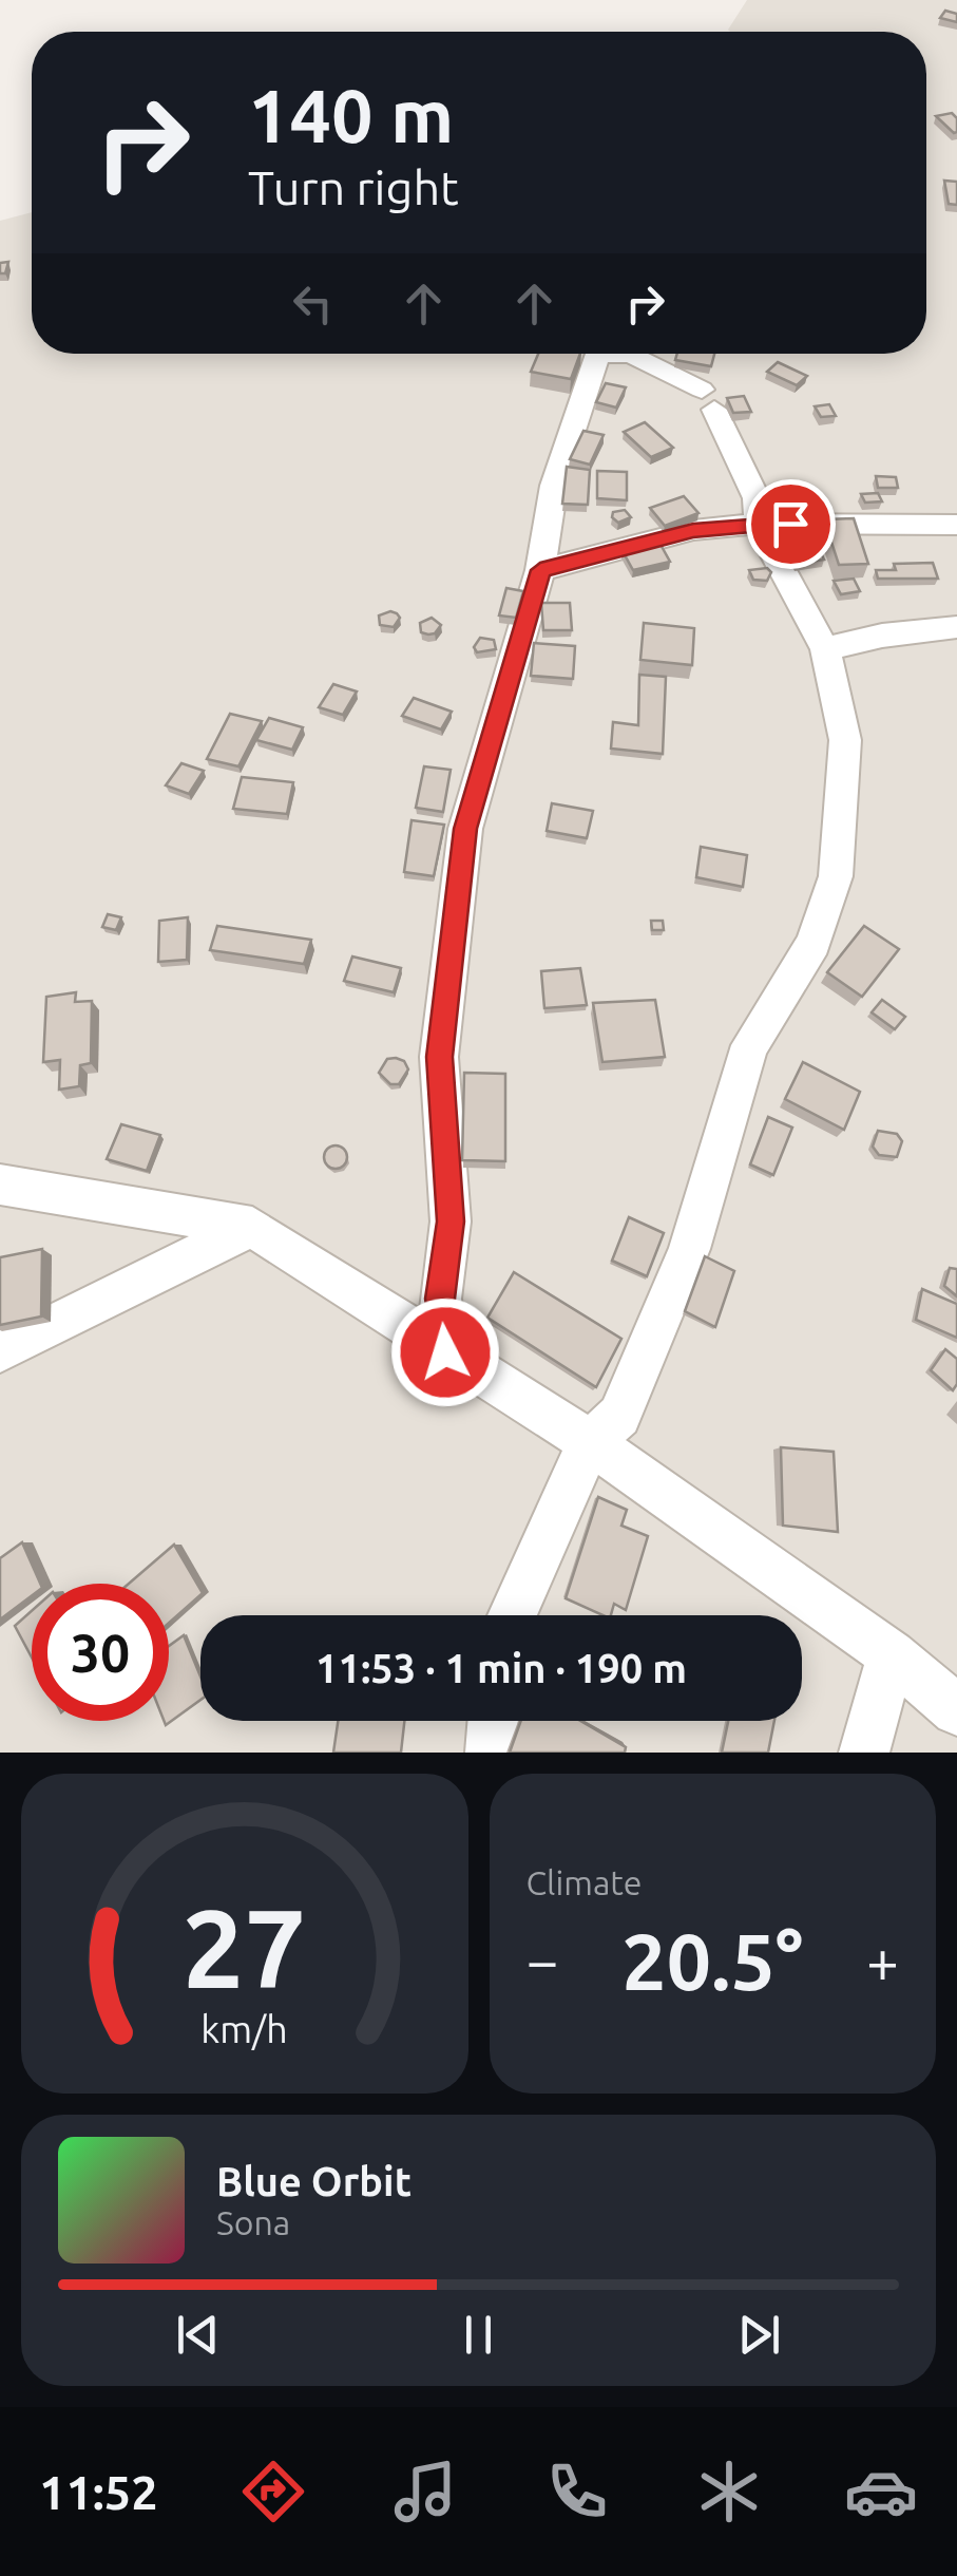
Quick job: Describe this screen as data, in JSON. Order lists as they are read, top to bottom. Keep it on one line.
{"page":{"turn":["140 m","Turn right"],"limit":"30","trip":"11:53 · 1 min · 190 m","tile":"Climate","heat":["−","20.5°","+"],"song":["Blue Orbit","Sona"],"tabs":"11:52","gauge":["27","km/h"]}}
